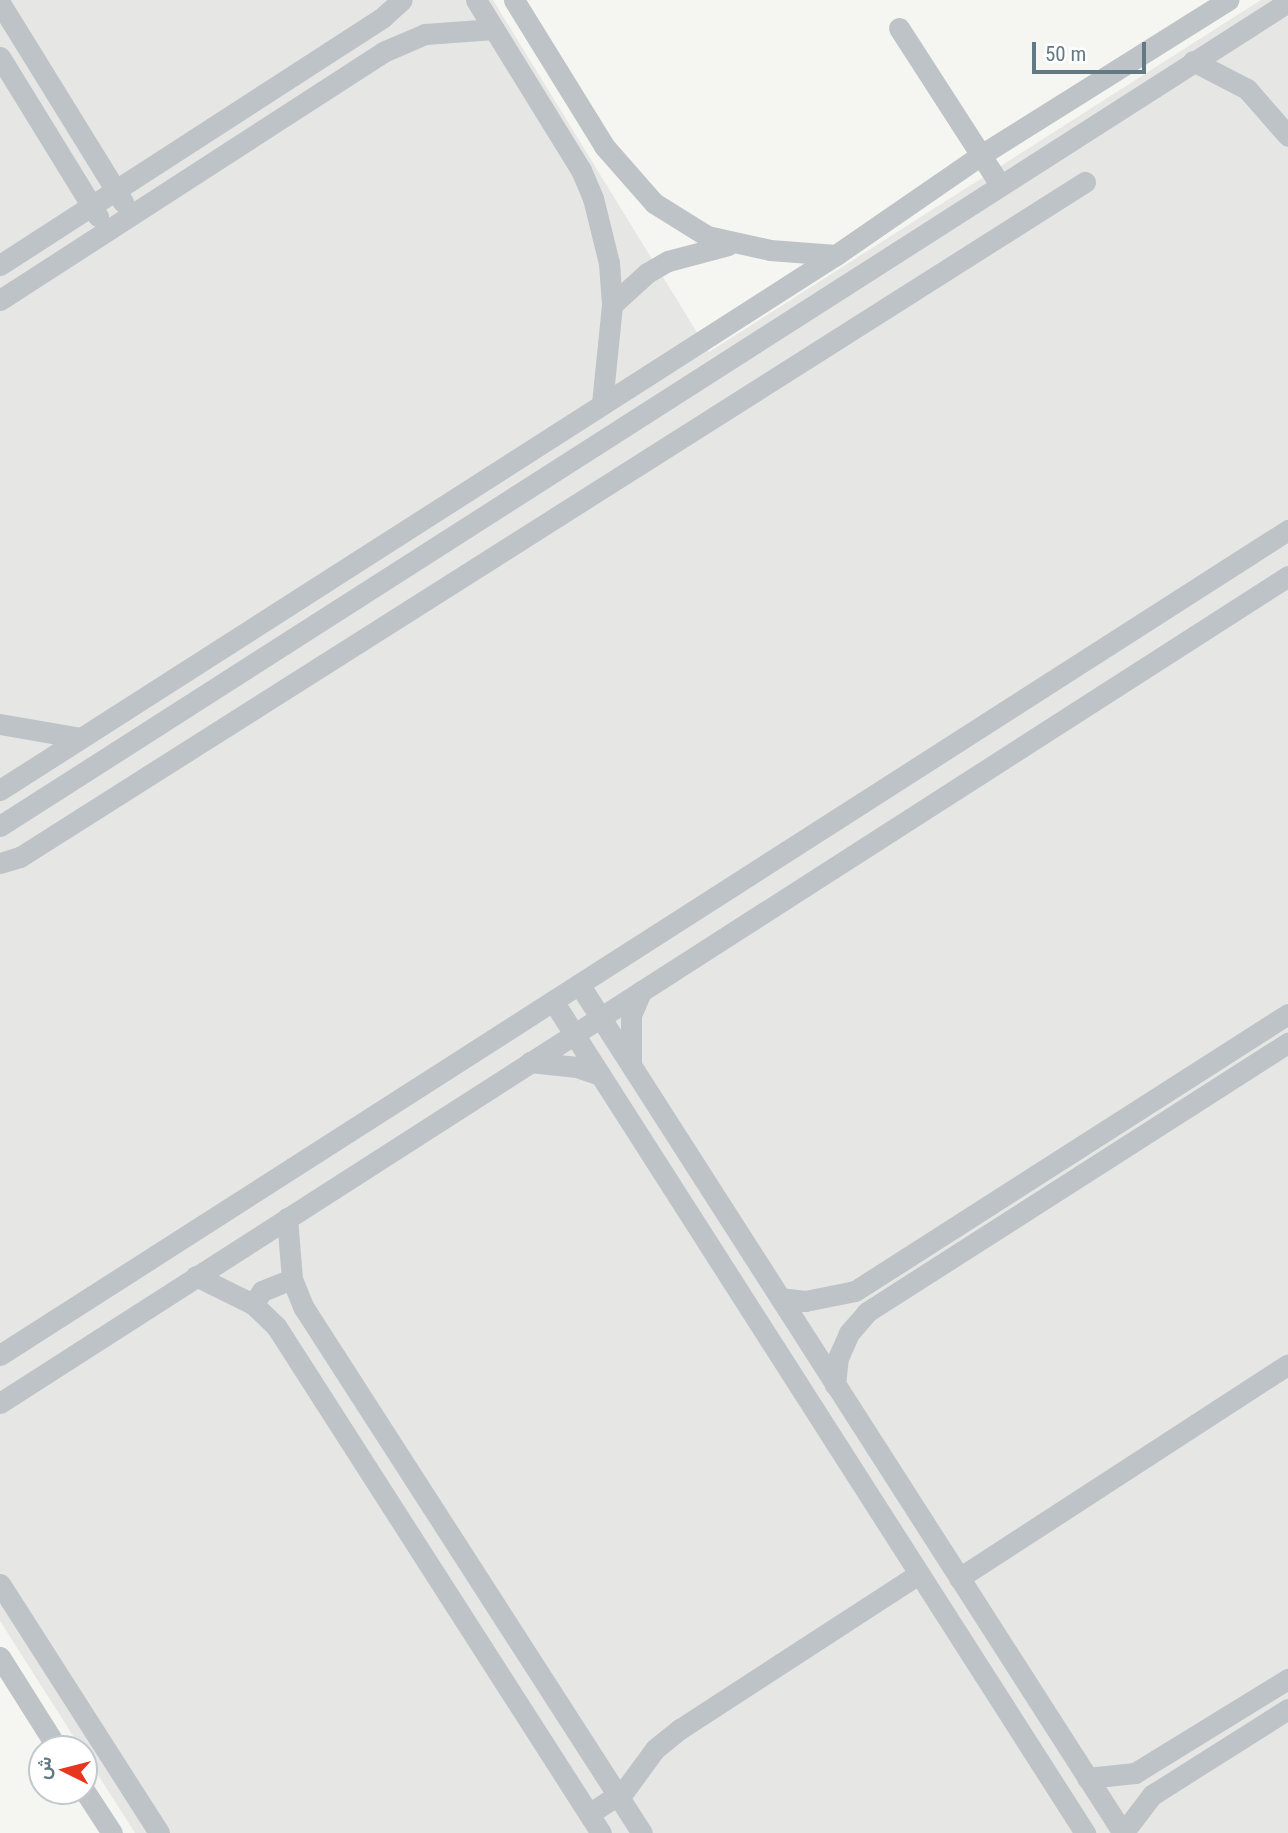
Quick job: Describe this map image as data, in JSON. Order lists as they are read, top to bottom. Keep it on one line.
{"scale_bar":"50 m","north":"left"}
